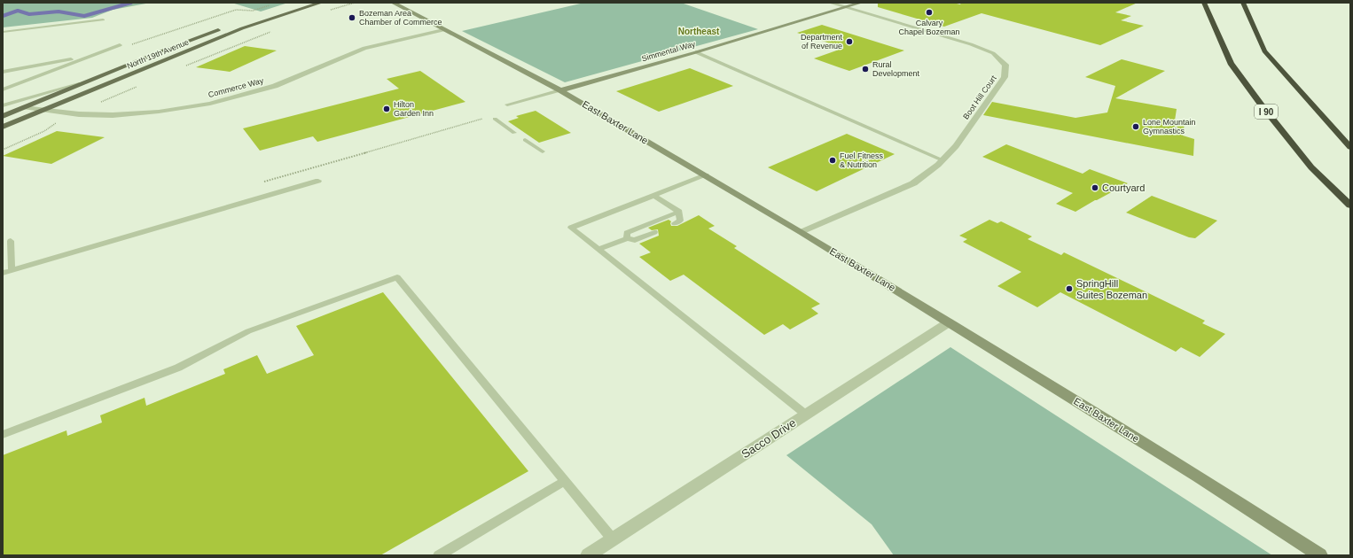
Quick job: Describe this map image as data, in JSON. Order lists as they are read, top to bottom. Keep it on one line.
{"streets":{"highway":["I 90"],"main road":["Simmental Way","North 19th Avenue","East Baxter Lane"],"street":["Commerce Way","Boot Hill Court","Sacco Drive"]},"crossings":[["Simmental Way","Boot Hill Court"],["Simmental Way","East Baxter Lane"],["North 19th Avenue","Commerce Way"],["Commerce Way","East Baxter Lane"],["Boot Hill Court","East Baxter Lane"],["East Baxter Lane","Sacco Drive"]],"districts":["Northeast"],"places":["Calvary Chapel Bozeman","Bozeman Area Chamber of Commerce","Department of Revenue","Rural Development","Hilton Garden Inn","Lone Mountain Gymnastics","Fuel Fitness & Nutrition","Courtyard","SpringHill Suites Bozeman"]}
